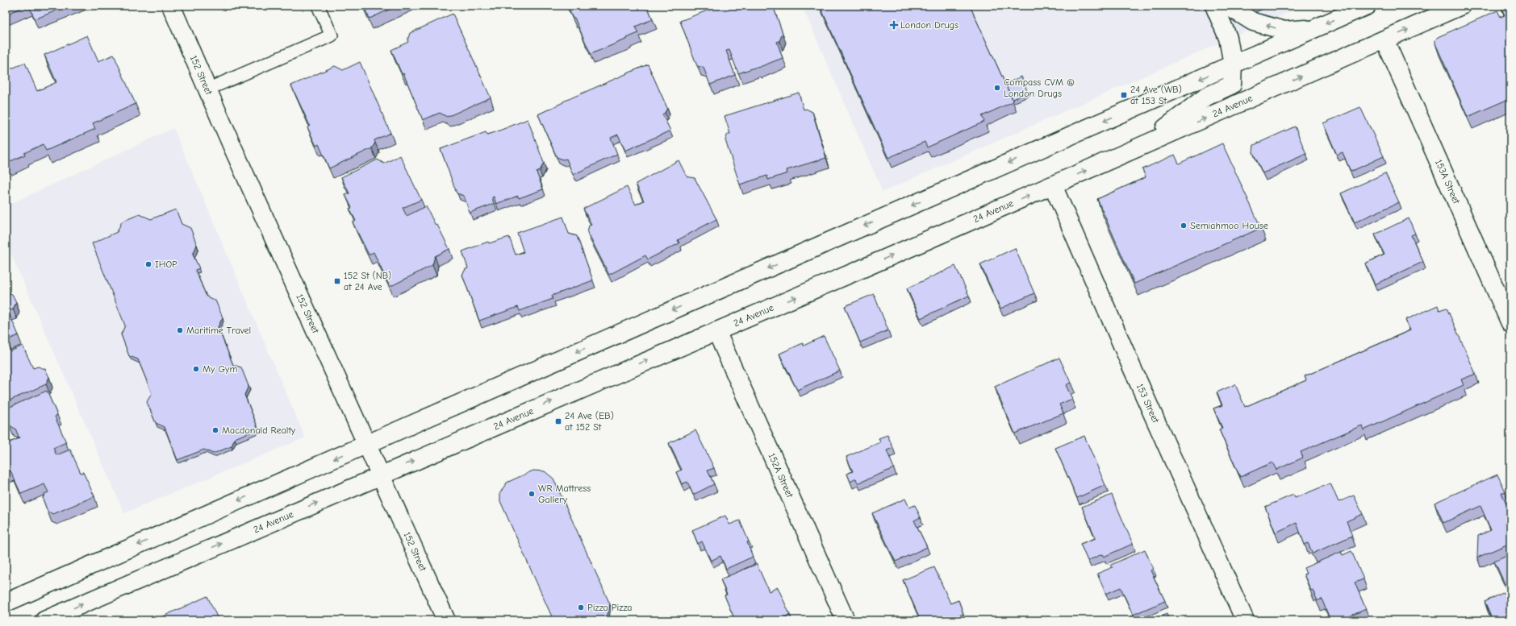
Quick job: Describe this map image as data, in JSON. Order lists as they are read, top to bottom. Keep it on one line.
{"streets":{"main road":["152 Street","24 Avenue","153A Street","153 Street","152A Street"]},"crossings":[["152 Street","24 Avenue"],["24 Avenue","153A Street"],["24 Avenue","153 Street"],["24 Avenue","152A Street"]],"places":{"health":["London Drugs"],"other":["Compass CVM @ London Drugs","Semiahmoo House","IHOP","Maritime Travel","My Gym","Macdonald Realty","WR Mattress Gallery","Pizza Pizza"],"transit":["24 Ave (WB) at 153 St","152 St (NB) at 24 Ave","24 Ave (EB) at 152 St"]}}
